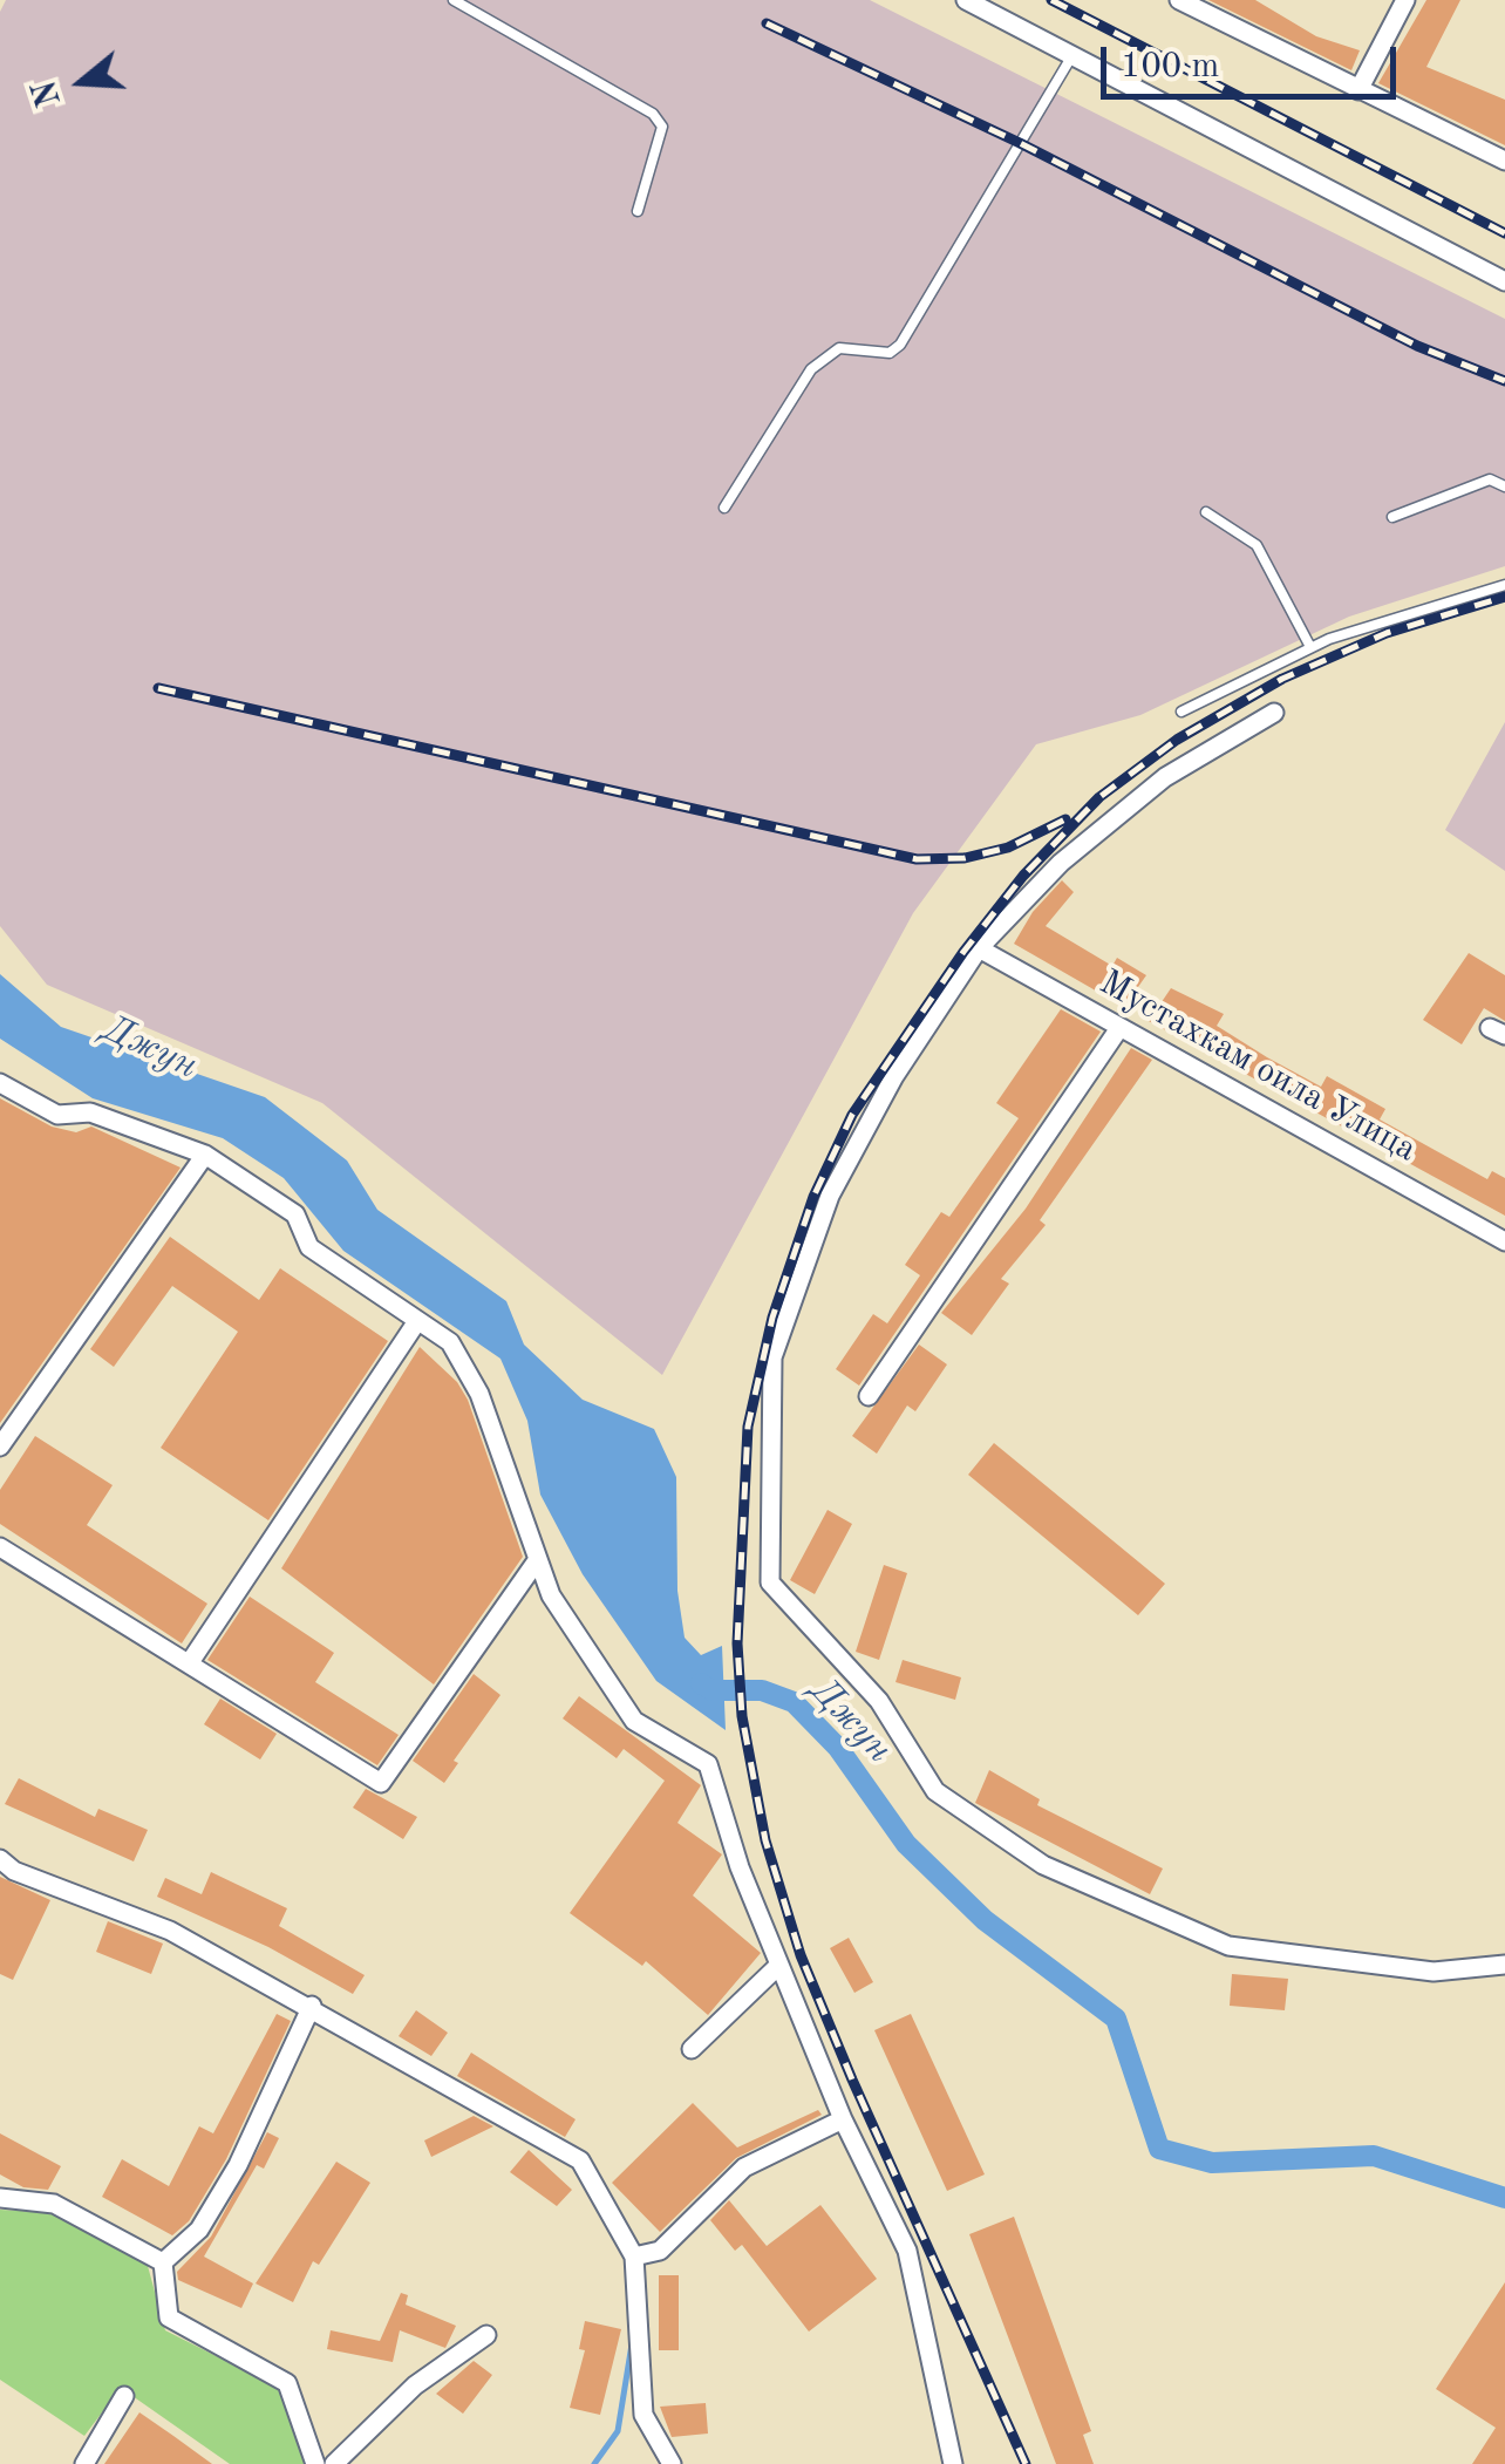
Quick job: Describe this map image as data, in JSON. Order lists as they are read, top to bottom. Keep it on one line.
{"streets":{"street":["Мустахкам оила Улица"]},"water":["Джун"],"scale_bar":"100 m","north":"left"}
